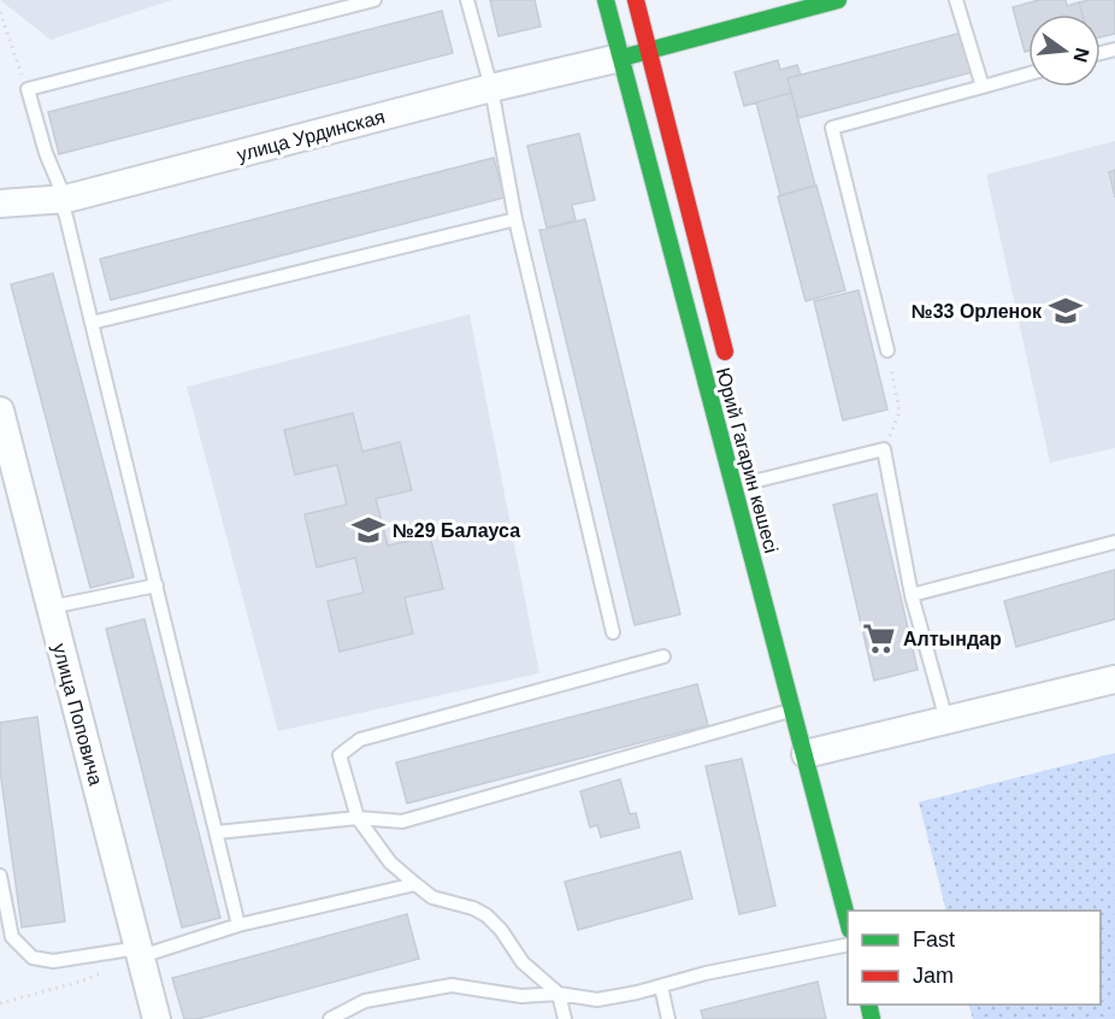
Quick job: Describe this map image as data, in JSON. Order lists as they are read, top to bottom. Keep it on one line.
{"streets":{"main road":["Юрий Гагарин көшесі"],"street":["улица Урдинская","улица Поповича"]},"crossings":[["улица Урдинская","Юрий Гагарин көшесі"]],"places":{"school or university":["№33 Орленок","№29 Балауса"],"supermarket":["Алтындар"]},"legend":["Fast","Jam"],"north":"right"}
